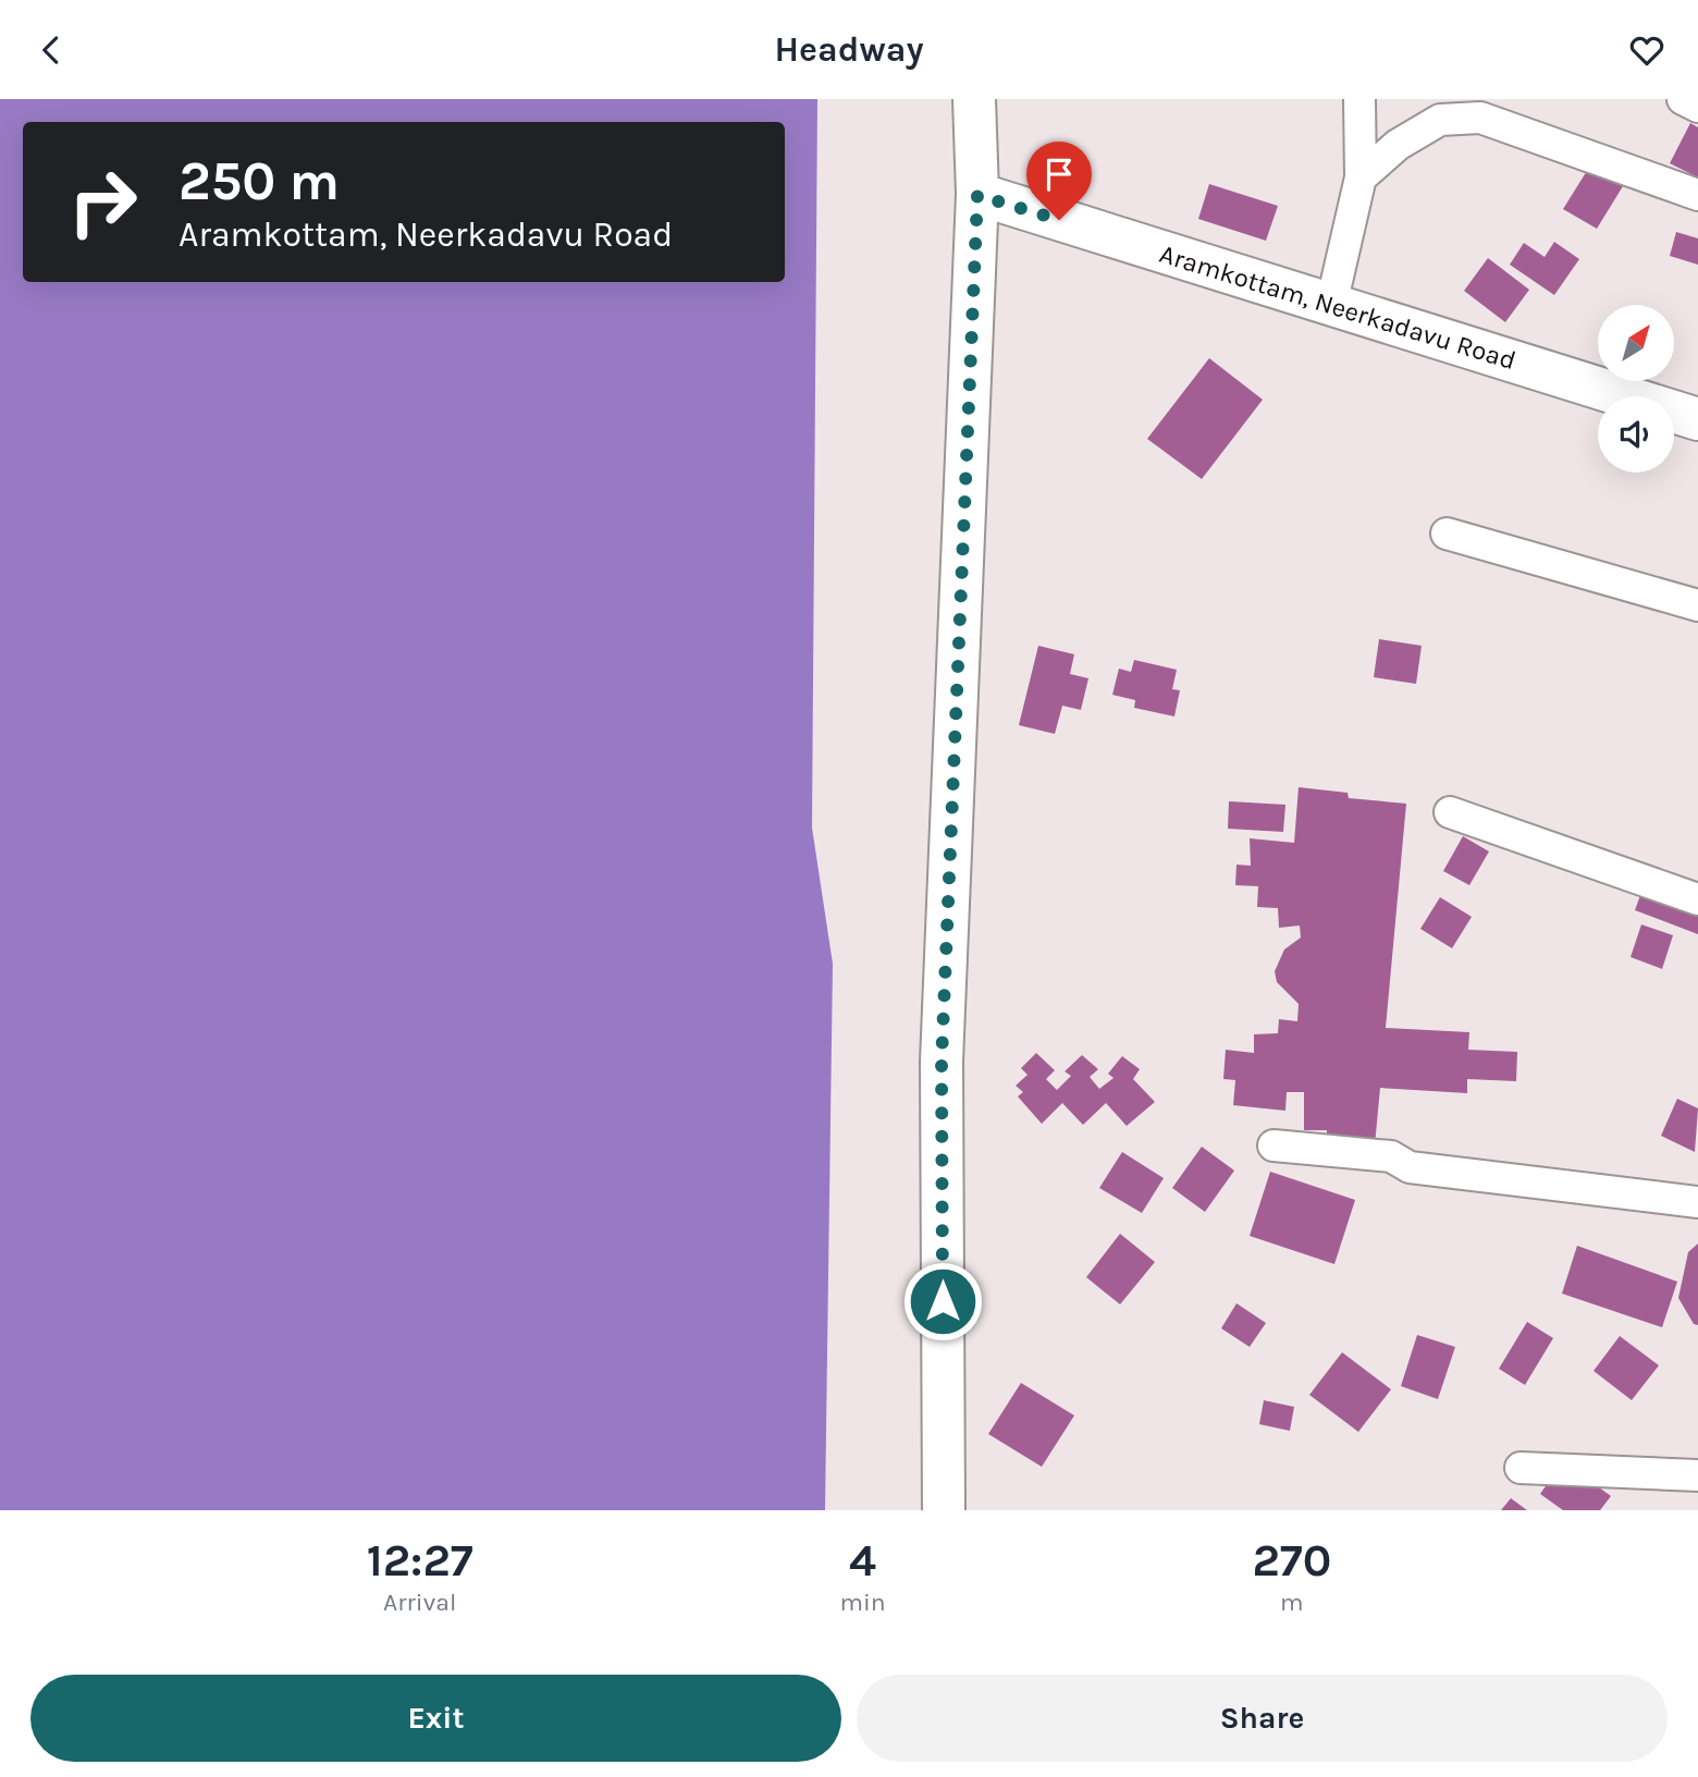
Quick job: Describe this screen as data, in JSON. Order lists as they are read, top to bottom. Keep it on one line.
{"streets":{"main road":["Aramkottam, Neerkadavu Road"]},"north":"top right","page":{"header":"Headway","turn":["250 m","Aramkottam, Neerkadavu Road"],"eta":["12:27","Arrival","4","min","270","m"],"buttons":["Exit","Share"]}}
